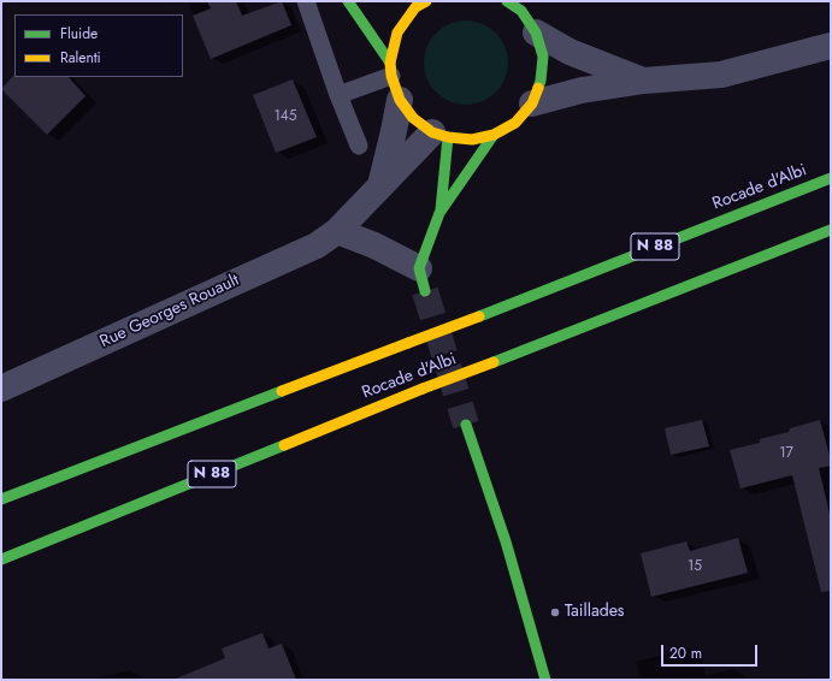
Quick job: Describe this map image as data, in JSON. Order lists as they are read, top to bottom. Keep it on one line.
{"streets":{"main road":["Rocade d'Albi","N 88"],"street":["Rue Georges Rouault"]},"places":["Taillades"],"house_numbers":["145","17","15"],"legend":["Fluide","Ralenti"],"scale_bar":"20 m"}
